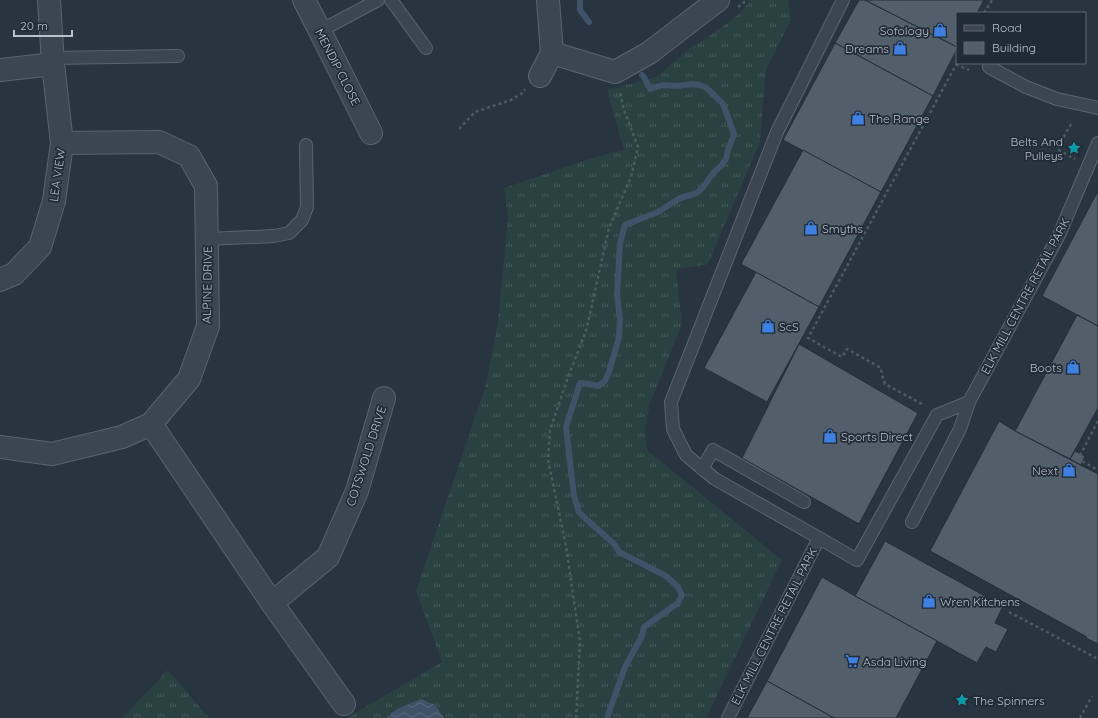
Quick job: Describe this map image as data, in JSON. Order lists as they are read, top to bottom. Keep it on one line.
{"streets":{"street":["MENDIP CLOSE","LEA VIEW","ALPINE DRIVE","COTSWOLD DRIVE"],"lane":["ELK MILL CENTRE RETAIL PARK"]},"crossings":[["LEA VIEW","ALPINE DRIVE"]],"places":{"shop":["Sofology","Dreams","The Range","Smyths","ScS","Boots","Sports Direct","Next","Wren Kitchens"],"place":["Belts And Pulleys","The Spinners"],"supermarket":["Asda Living"]},"legend":["Road","Building"],"scale_bar":"20 m"}
